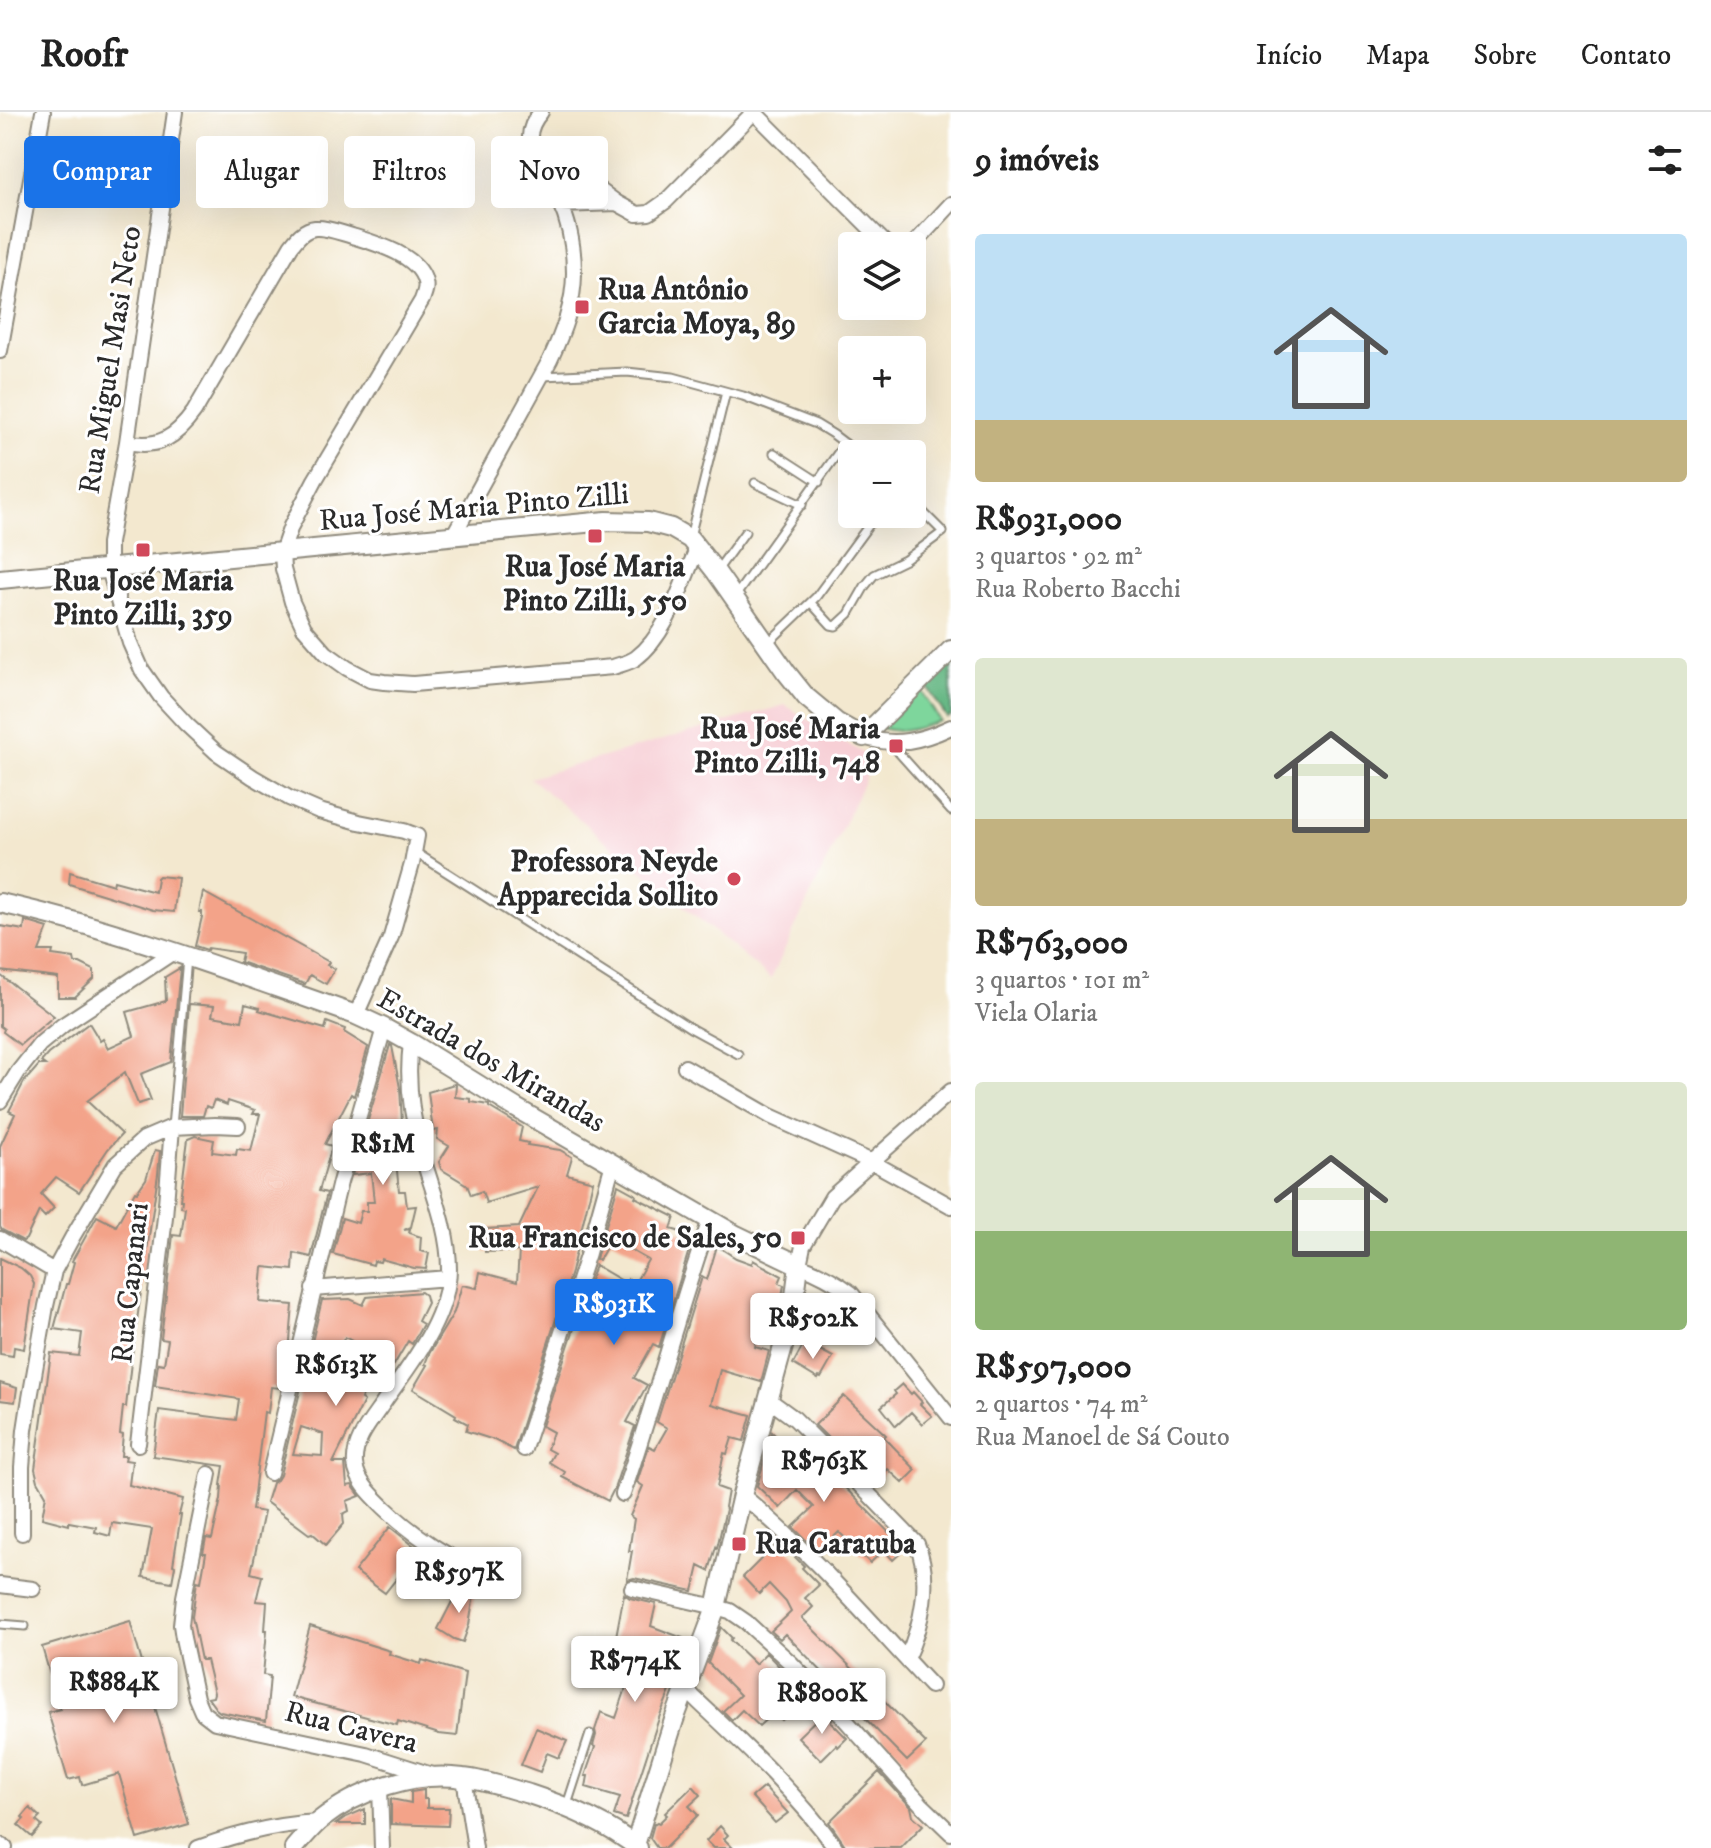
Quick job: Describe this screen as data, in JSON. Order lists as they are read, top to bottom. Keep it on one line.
{"streets":{"street":["Rua Miguel Masi Neto","Rua José Maria Pinto Zilli","Estrada dos Mirandas","Rua Capanari","Rua Cavera"]},"crossings":[["Rua Miguel Masi Neto","Rua José Maria Pinto Zilli"]],"places":{"transit":["Rua Antônio Garcia Moya, 89","Rua José Maria Pinto Zilli, 550","Rua José Maria Pinto Zilli, 359","Rua José Maria Pinto Zilli, 748","Rua Francisco de Sales, 50","Rua Caratuba"],"other":["Professora Neyde Apparecida Sollito"]},"page":{"header":"Roofr","nav":["Início","Mapa","Sobre","Contato"],"heading":"9 imóveis","chip":["Comprar","Alugar","Filtros","Novo"],"list":[{"name":"R$931,000","note":"3 quartos · 92 m² · Rua Roberto Bacchi"},{"name":"R$763,000","note":"3 quartos · 101 m² · Viela Olaria"},{"name":"R$597,000","note":"2 quartos · 74 m² · Rua Manoel de Sá Couto"}],"map_buttons":["+","−"],"price":["R$1M","R$931K","R$502K","R$613K","R$763K","R$597K","R$774K","R$884K","R$800K"]}}
